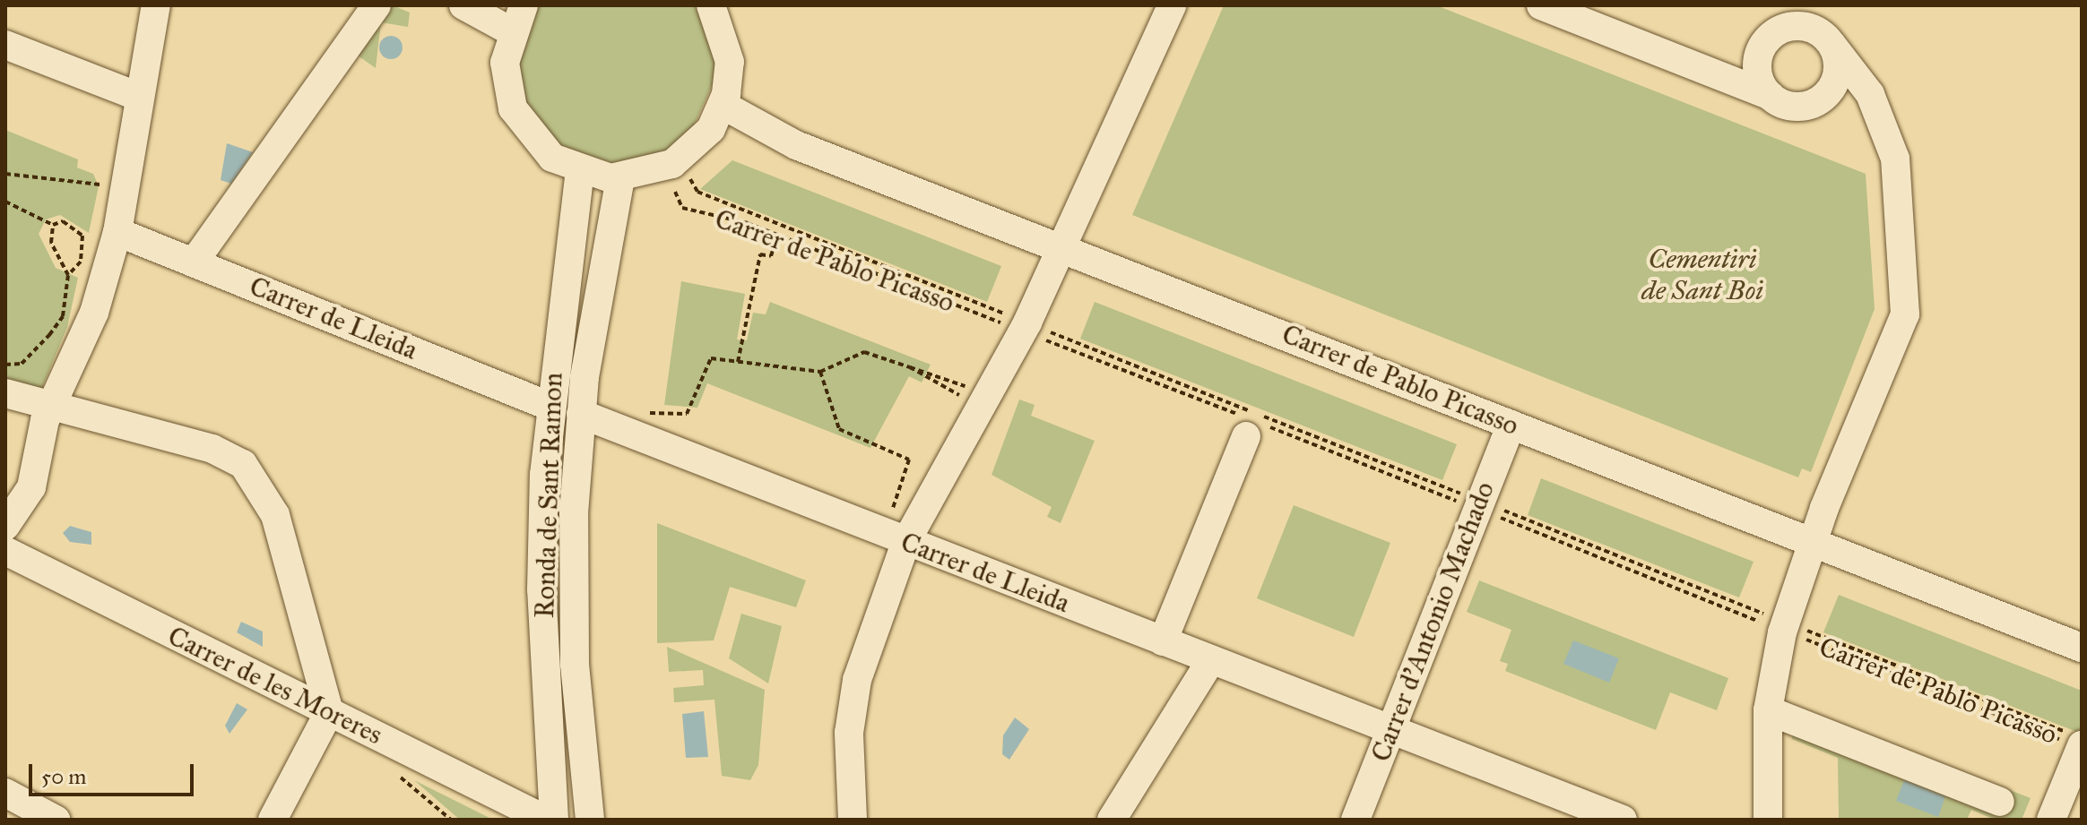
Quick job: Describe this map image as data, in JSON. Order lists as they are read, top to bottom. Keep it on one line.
{"streets":{"street":["Carrer de Pablo Picasso","Carrer de Lleida","Ronda de Sant Ramon","Carrer d'Antonio Machado","Carrer de les Moreres"]},"crossings":[["Carrer de Pablo Picasso","Carrer d'Antonio Machado"],["Carrer de Lleida","Ronda de Sant Ramon"],["Carrer de Lleida","Carrer d'Antonio Machado"]],"parks":["Cementiri de Sant Boi"],"scale_bar":"50 m"}
